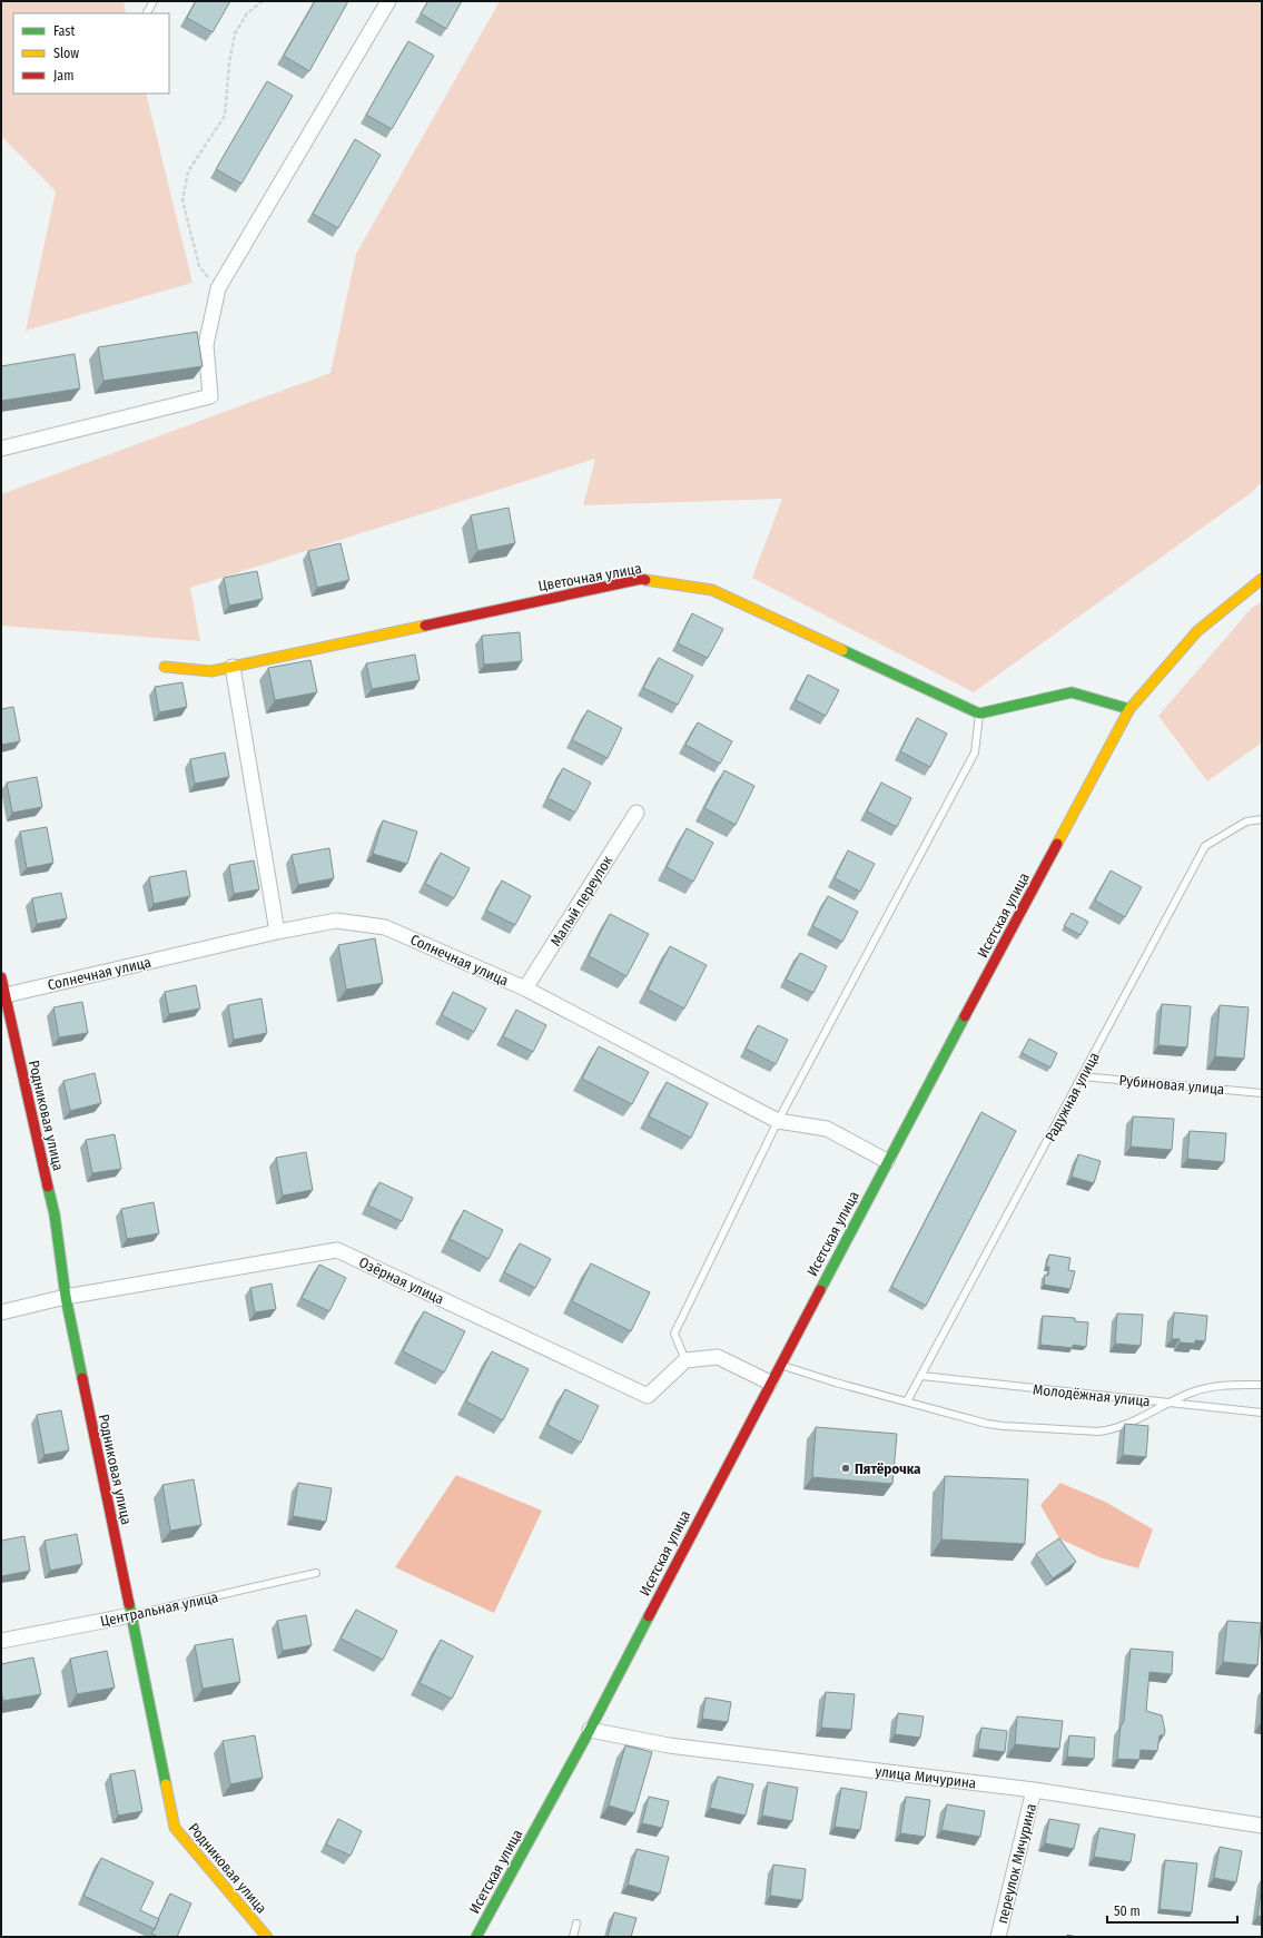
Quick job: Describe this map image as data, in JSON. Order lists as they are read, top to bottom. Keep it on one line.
{"streets":{"street":["Цветочная улица","Малый переулок","Исетская улица","Солнечная улица","Родниковая улица","Озёрная улица","Центральная улица","улица Мичурина","переулок Мичурина"],"lane":["Рубиновая улица","Радужная улица","Молодёжная улица"]},"crossings":[["Малый переулок","Солнечная улица"],["Исетская улица","Солнечная улица"],["Исетская улица","улица Мичурина"],["Солнечная улица","Родниковая улица"],["Рубиновая улица","Радужная улица"],["Радужная улица","Молодёжная улица"],["Родниковая улица","Озёрная улица"],["Родниковая улица","Центральная улица"],["улица Мичурина","переулок Мичурина"]],"places":["Пятёрочка"],"legend":["Fast","Slow","Jam"],"scale_bar":"50 m"}
